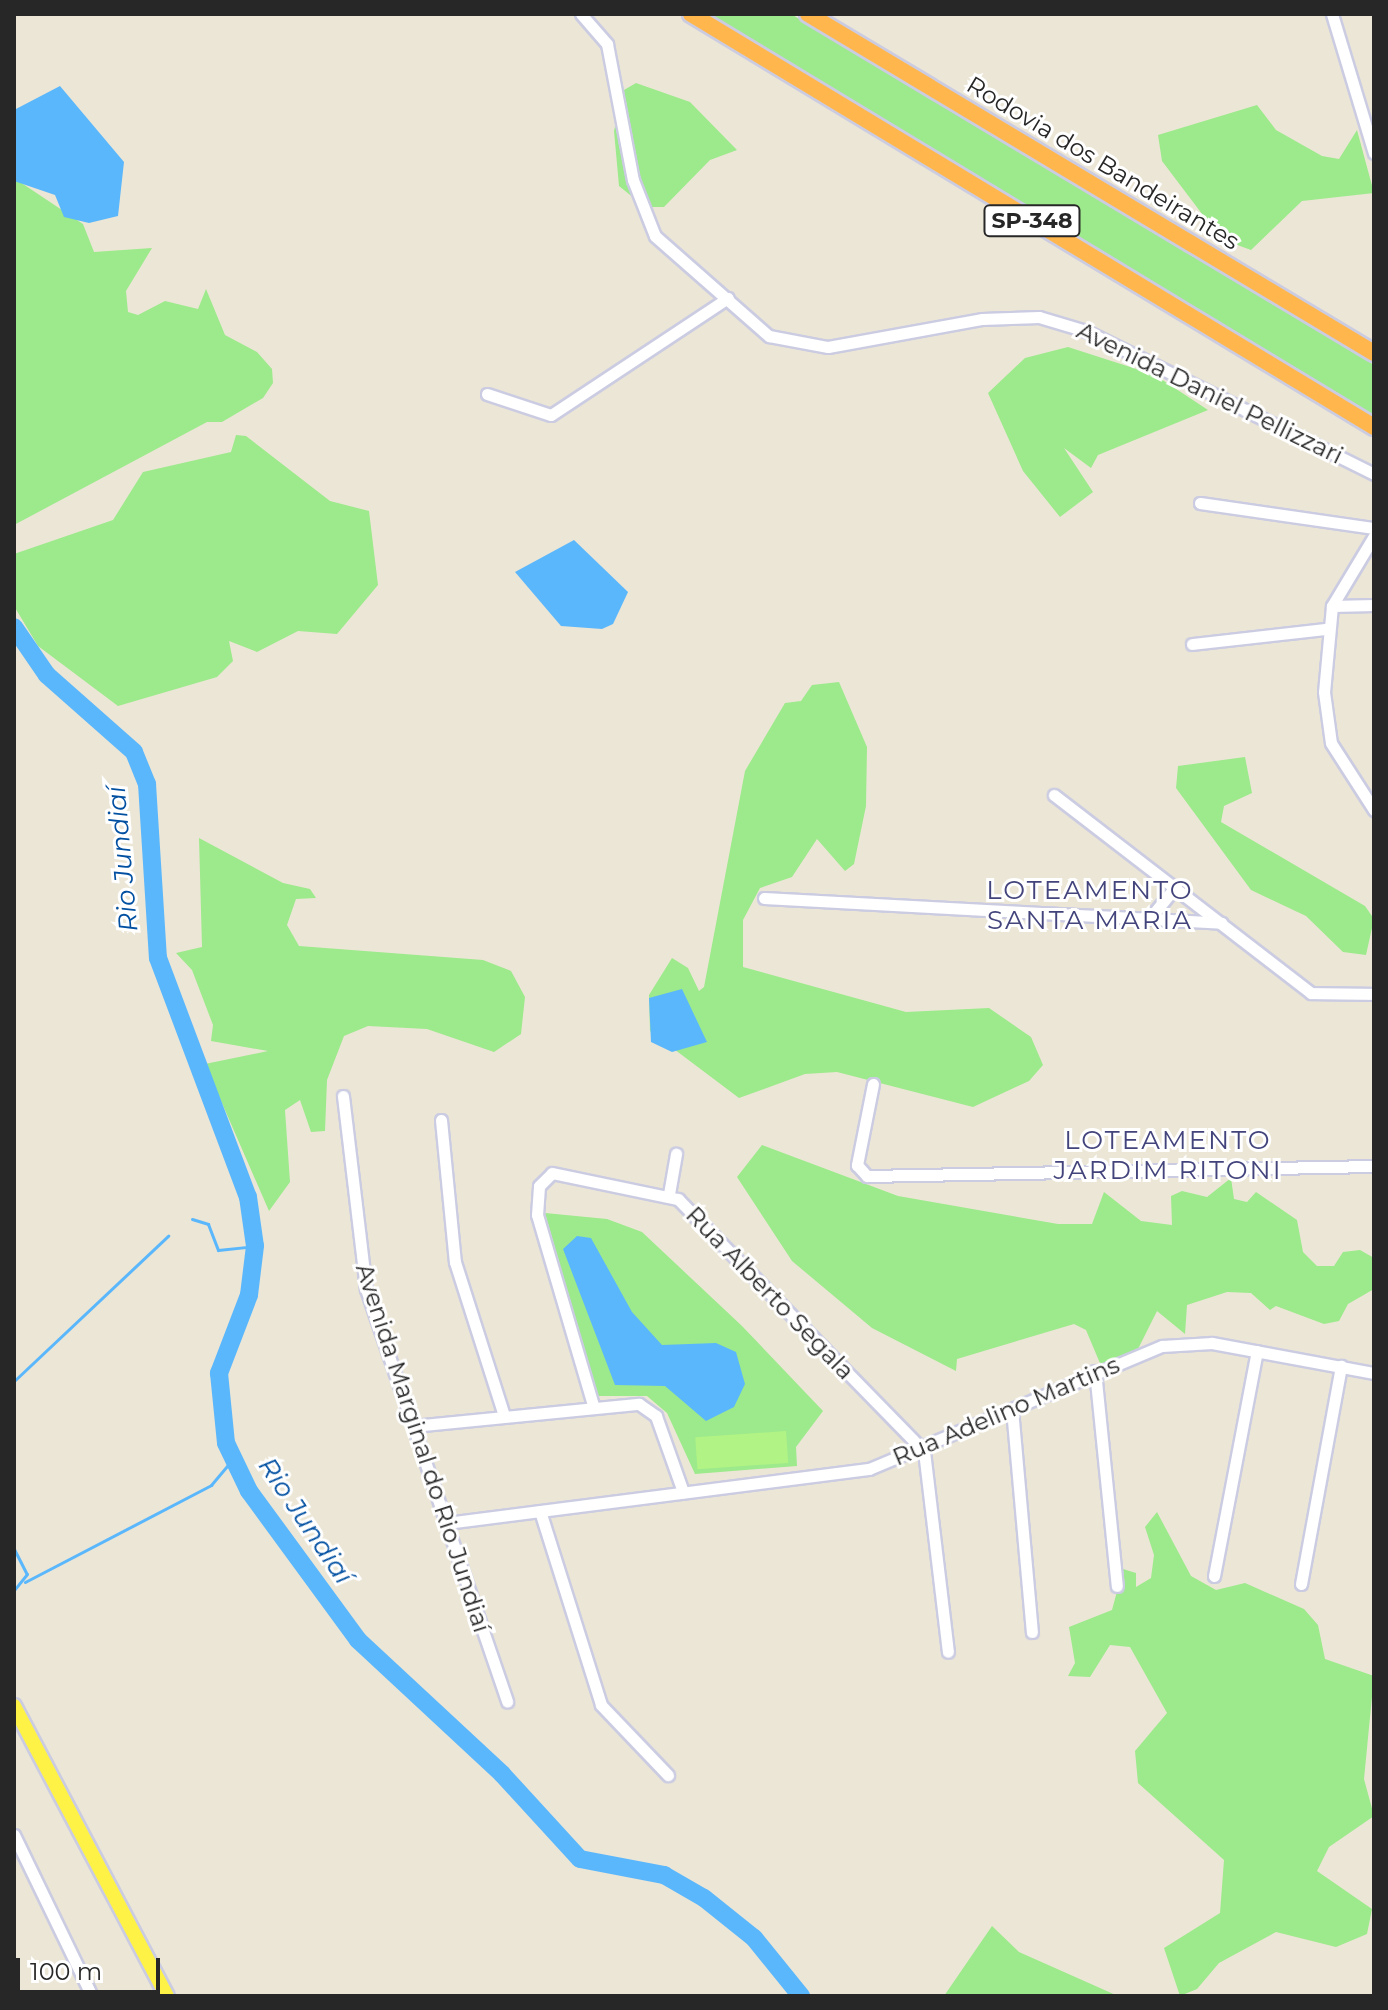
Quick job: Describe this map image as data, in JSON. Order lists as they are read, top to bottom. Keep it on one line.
{"streets":{"highway":["Rodovia dos Bandeirantes","SP-348"],"street":["Avenida Daniel Pellizzari","Rua Alberto Segala","Rua Adelino Martins","Avenida Marginal do Rio Jundiaí"]},"crossings":[["Rua Alberto Segala","Rua Adelino Martins"],["Rua Adelino Martins","Avenida Marginal do Rio Jundiaí"]],"districts":["LOTEAMENTO SANTA MARIA","LOTEAMENTO JARDIM RITONI"],"water":["Rio Jundiaí"],"scale_bar":"100 m"}
